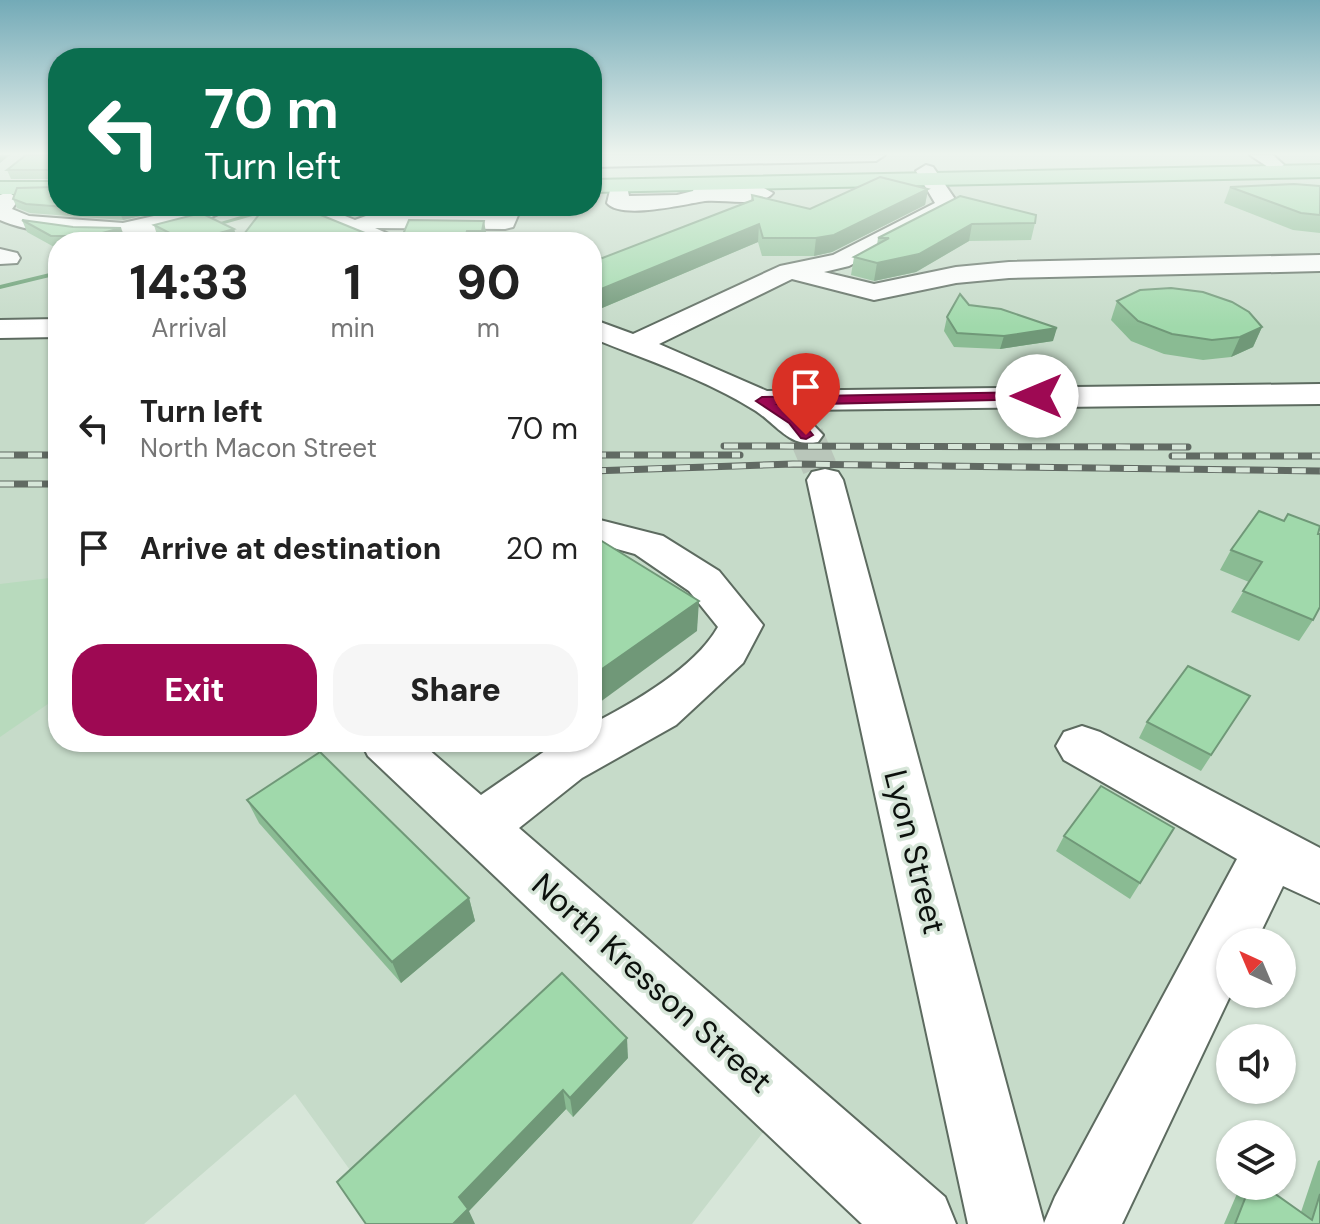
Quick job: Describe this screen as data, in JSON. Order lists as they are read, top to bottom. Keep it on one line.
{"streets":{"street":["Lyon Street","North Kresson Street"]},"north":"top left","page":{"turn":["70 m","Turn left"],"eta":["14:33","Arrival","1","min","90","m"],"list":[{"name":"Turn left","note":"North Macon Street","value":"70 m"},{"name":"Arrive at destination","value":"20 m"}],"buttons":["Exit","Share"]}}
